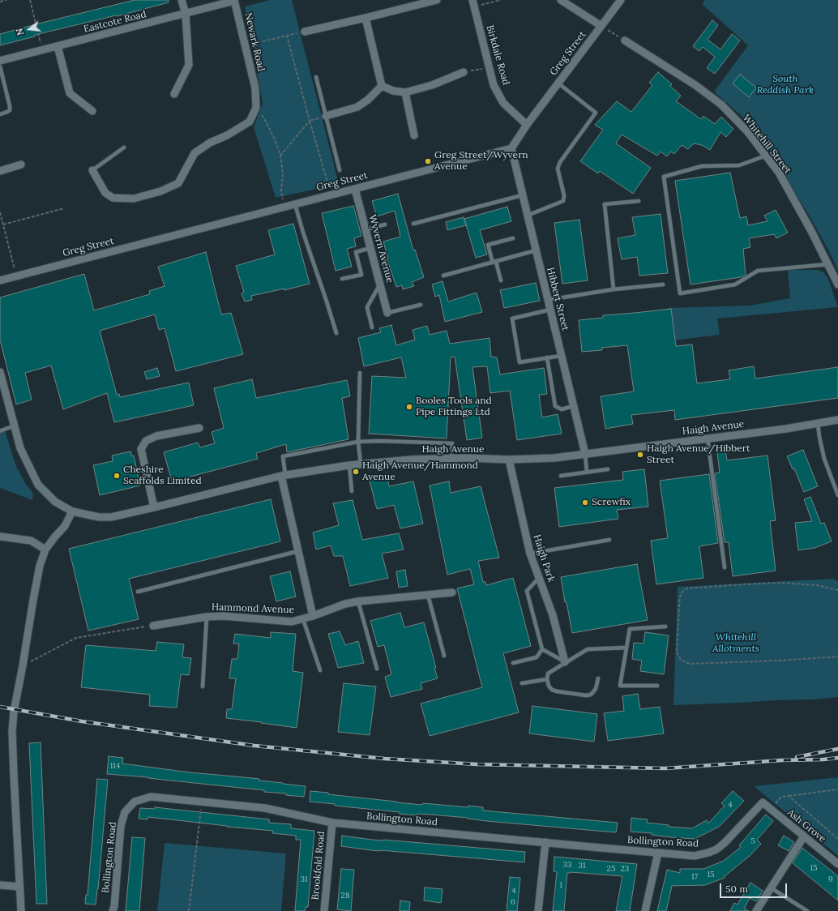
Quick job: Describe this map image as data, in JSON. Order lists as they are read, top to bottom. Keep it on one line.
{"streets":{"street":["Eastcote Road","Newark Road","Greg Street","Birkdale Road","Whitehill Street","Wyvern Avenue","Hibbert Street","Haigh Avenue","Haigh Park","Hammond Avenue","Bollington Road","Ash Grove","Brookfold Road"]},"crossings":[["Eastcote Road","Newark Road"],["Greg Street","Birkdale Road"],["Greg Street","Wyvern Avenue"],["Greg Street","Hibbert Street"],["Hibbert Street","Haigh Avenue"],["Haigh Avenue","Haigh Park"],["Bollington Road","Ash Grove"],["Bollington Road","Brookfold Road"]],"parks":["South Reddish Park","Whitehill Allotments"],"places":["Greg Street/Wyvern Avenue","Booles Tools and Pipe Fittings Ltd","Haigh Avenue/Hibbert Street","Haigh Avenue/Hammond Avenue","Cheshire Scaffolds Limited","Screwfix"],"house_numbers":["114","4","5","33","31","15","25","23","15","17","31","9","1","4","28","6"],"scale_bar":"50 m","north":"left"}
